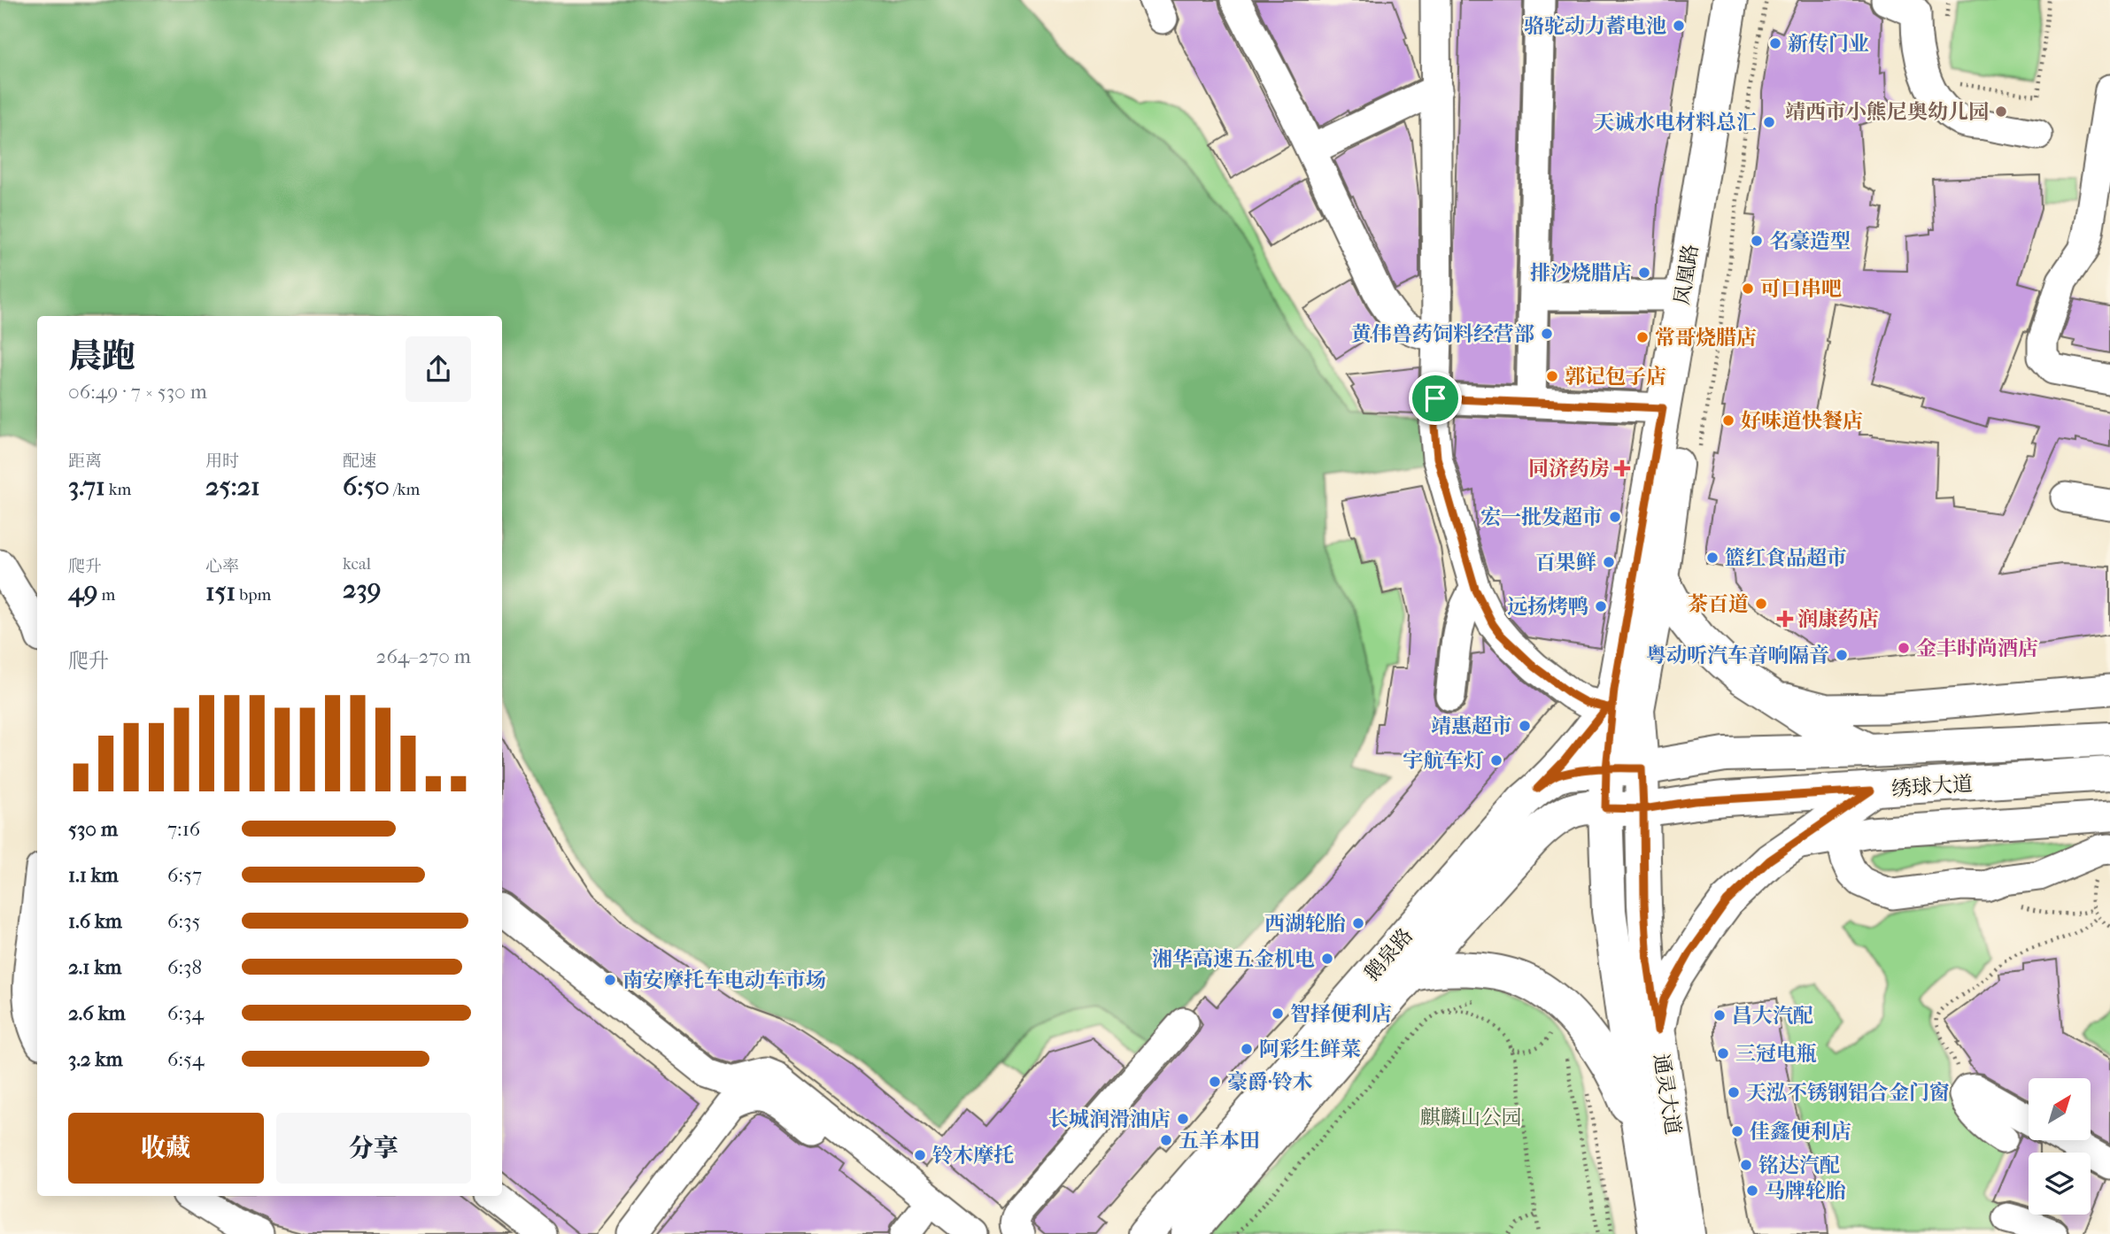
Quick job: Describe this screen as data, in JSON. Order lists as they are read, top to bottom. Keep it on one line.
{"streets":{"main road":["凤凰路","绣球大道","鹅泉路","通灵大道"]},"crossings":[["凤凰路","绣球大道"],["凤凰路","鹅泉路"],["凤凰路","通灵大道"],["绣球大道","鹅泉路"],["绣球大道","通灵大道"],["鹅泉路","通灵大道"]],"parks":["麒麟山公园"],"places":{"other":["骆驼动力蓄电池","新传门业","靖西市小熊尼奥幼儿园","天诚水电材料总汇","名豪造型","排沙烧腊店","可口串吧","黄伟兽药饲料经营部","常哥烧腊店","郭记包子店","好味道快餐店","宏一批发超市","篮红食品超市","百果鲜","茶百道","远扬烤鸭","金丰时尚酒店","粤动听汽车音响隔音","靖惠超市","宇航车灯","西湖轮胎","湘华高速五金机电","南安摩托车电动车市场","智择便利店","昌大汽配","阿彩生鲜菜","三冠电瓶","豪爵·铃木","天泓不锈钢铝合金门窗","长城润滑油店","佳鑫便利店","五羊本田","铃木摩托","铭达汽配","马牌轮胎"],"health":["同济药房","润康药店"]},"north":"top right","page":{"heading":["晨跑","06:49 · 7 × 530 m"],"stats":[["距离","3.71 km"],["用时","25:21"],["配速","6:50 /km"],["爬升","49 m"],["心率","151 bpm"],["kcal","239"]],"chart":["爬升","264–270 m"],"list":[{"name":"530 m","note":"7:16"},{"name":"1.1 km","note":"6:57"},{"name":"1.6 km","note":"6:35"},{"name":"2.1 km","note":"6:38"},{"name":"2.6 km","note":"6:34"},{"name":"3.2 km","note":"6:54"}],"buttons":["收藏","分享"]}}
